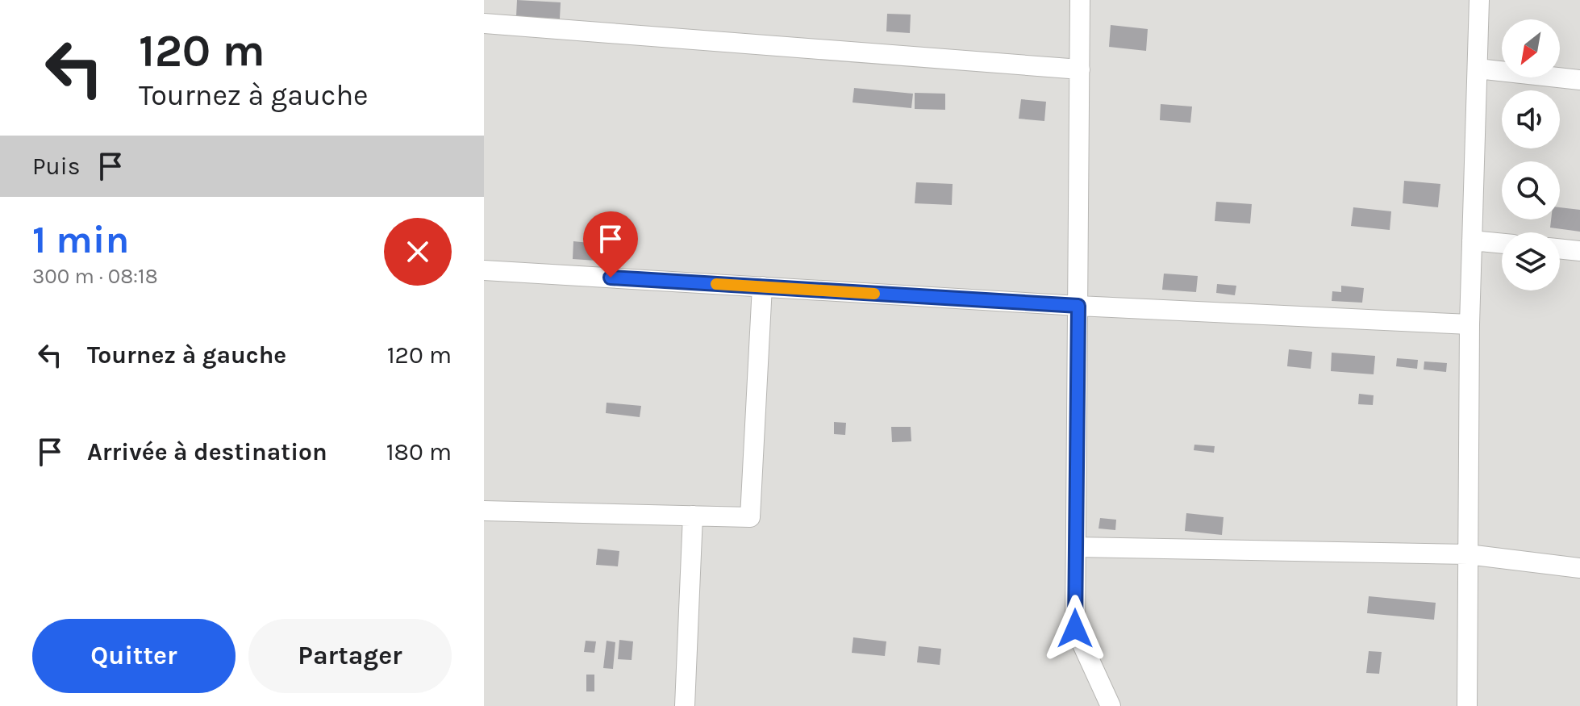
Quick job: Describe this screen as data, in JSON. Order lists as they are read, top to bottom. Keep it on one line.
{"north":"bottom left","page":{"turn":["120 m","Tournez à gauche"],"then":"Puis","heading":["1 min","300 m · 08:18"],"list":[{"name":"Tournez à gauche","value":"120 m"},{"name":"Arrivée à destination","value":"180 m"}],"buttons":["Quitter","Partager"]}}
